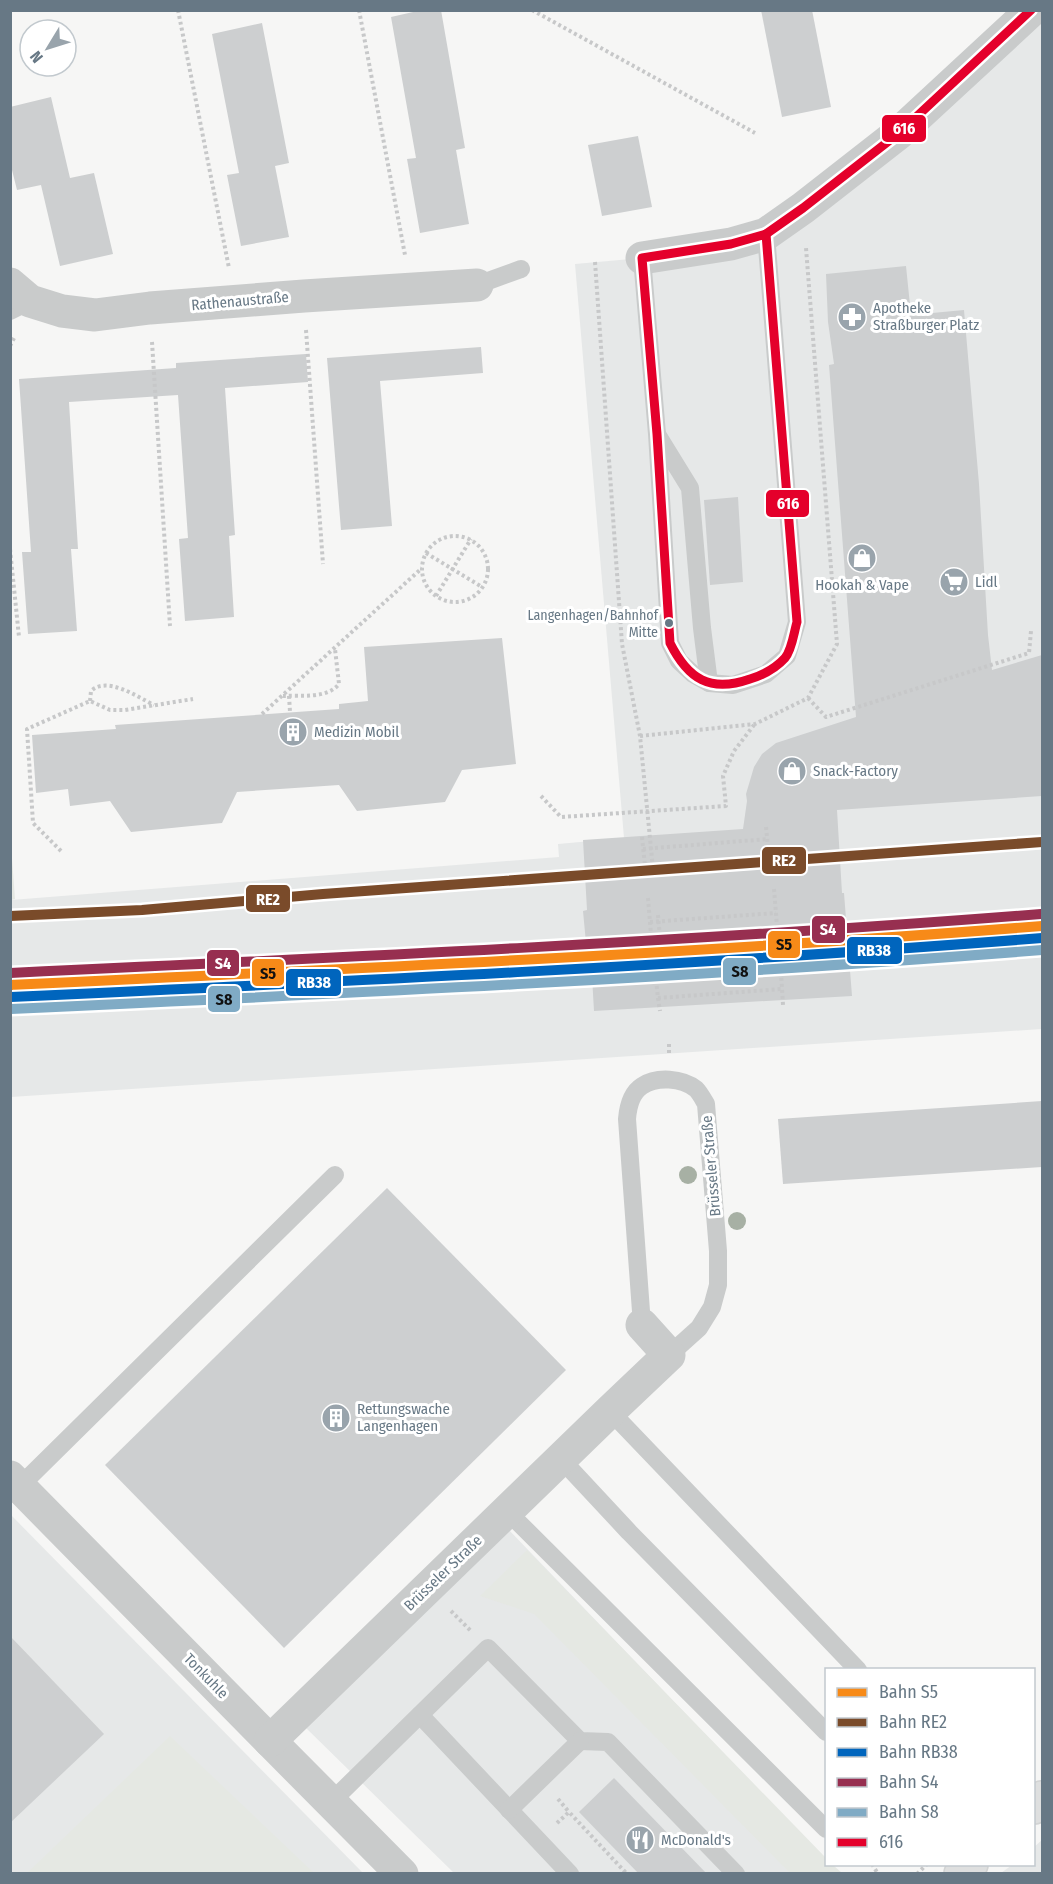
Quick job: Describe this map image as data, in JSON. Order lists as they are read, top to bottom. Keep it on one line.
{"streets":{"street":["Rathenaustraße","Brüsseler Straße","Tonkuhle"]},"crossings":[["Brüsseler Straße","Tonkuhle"]],"places":{"pharmacy":["Apotheke Straßburger Platz"],"shop":["Hookah & Vape","Snack-Factory"],"supermarket":["Lidl"],"other":["Langenhagen/Bahnhof Mitte"],"building":["Medizin Mobil","Rettungswache Langenhagen"],"restaurant":["McDonald's"]},"lines":["transit line 616","rail line RE2","rail line S4","rail line S5","rail line RB38","rail line S8"],"legend":["Bahn S5","Bahn RE2","Bahn RB38","Bahn S4","Bahn S8","616"],"north":"bottom left"}
